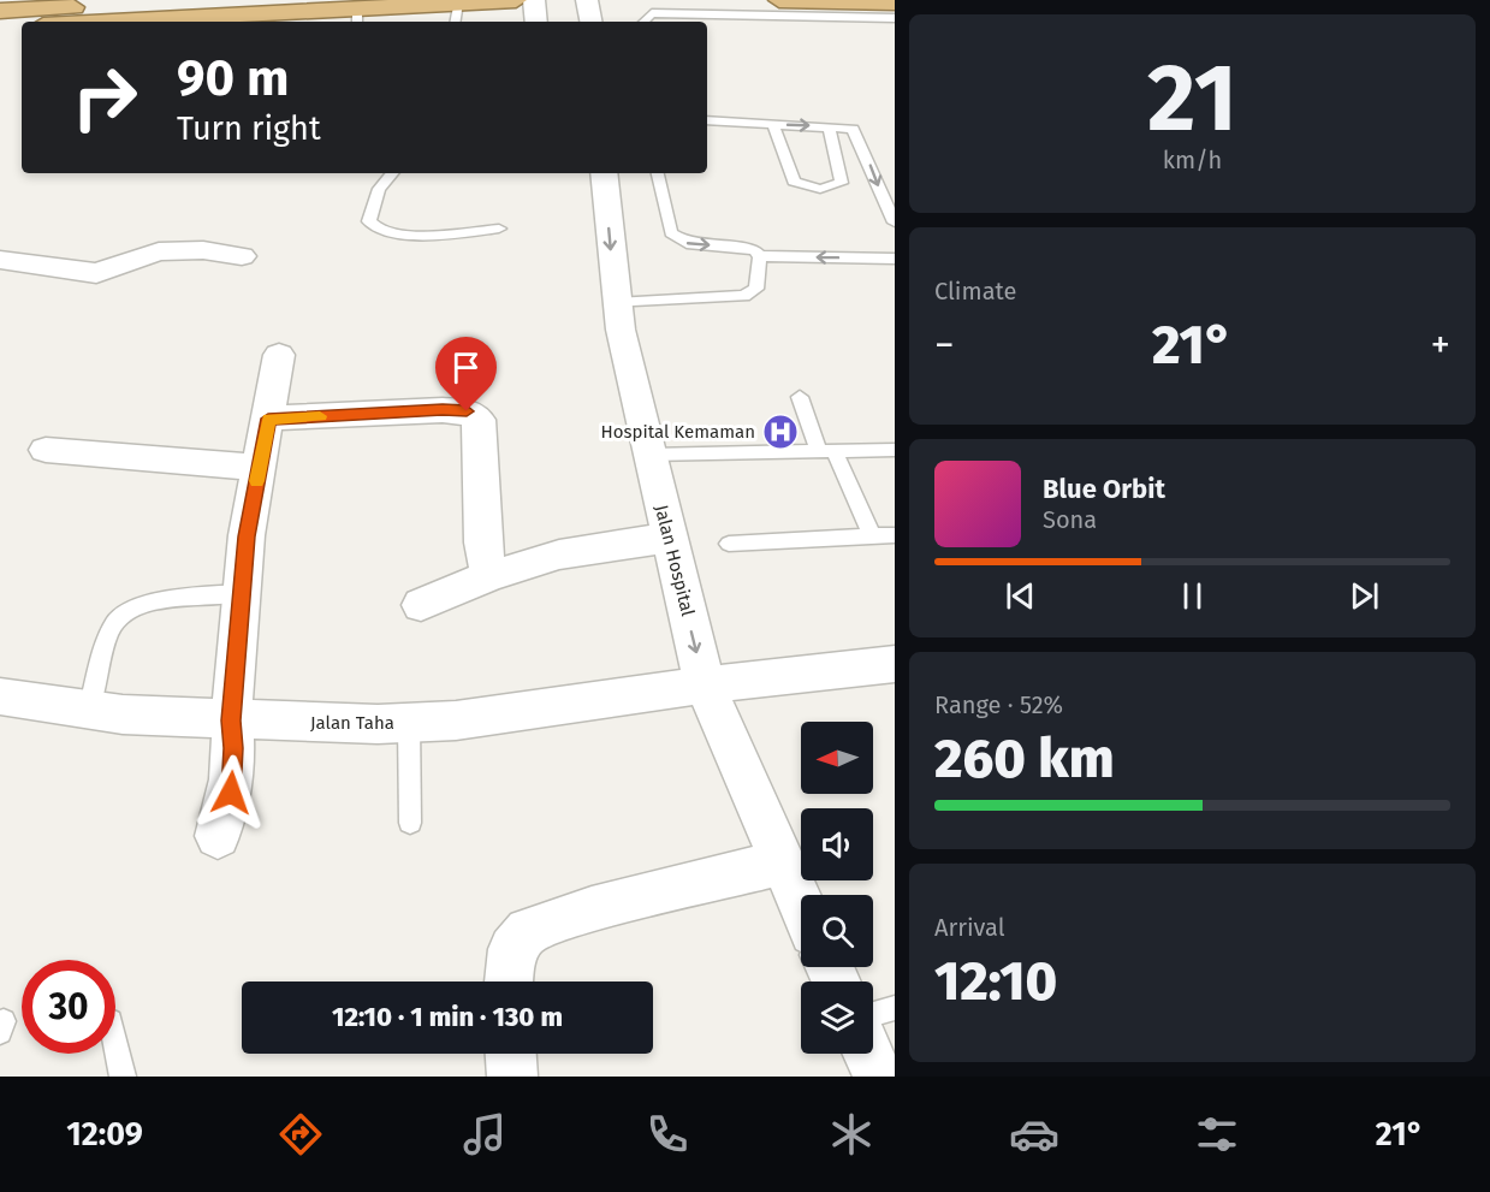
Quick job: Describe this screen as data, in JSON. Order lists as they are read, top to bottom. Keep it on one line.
{"streets":{"street":["Jalan Hospital","Jalan Taha"]},"crossings":[["Jalan Hospital","Jalan Taha"]],"one_way":["Jalan Hospital"],"places":{"hospital":["Hospital Kemaman"]},"north":"left","page":{"tile":[["21","km/h"],"Climate",["Range · 52%","260 km"],["Arrival","12:10"]],"turn":["90 m","Turn right"],"heat":["−","21°","+"],"song":["Blue Orbit","Sona"],"limit":"30","trip":"12:10 · 1 min · 130 m","tabs":["12:09","21°"]}}
